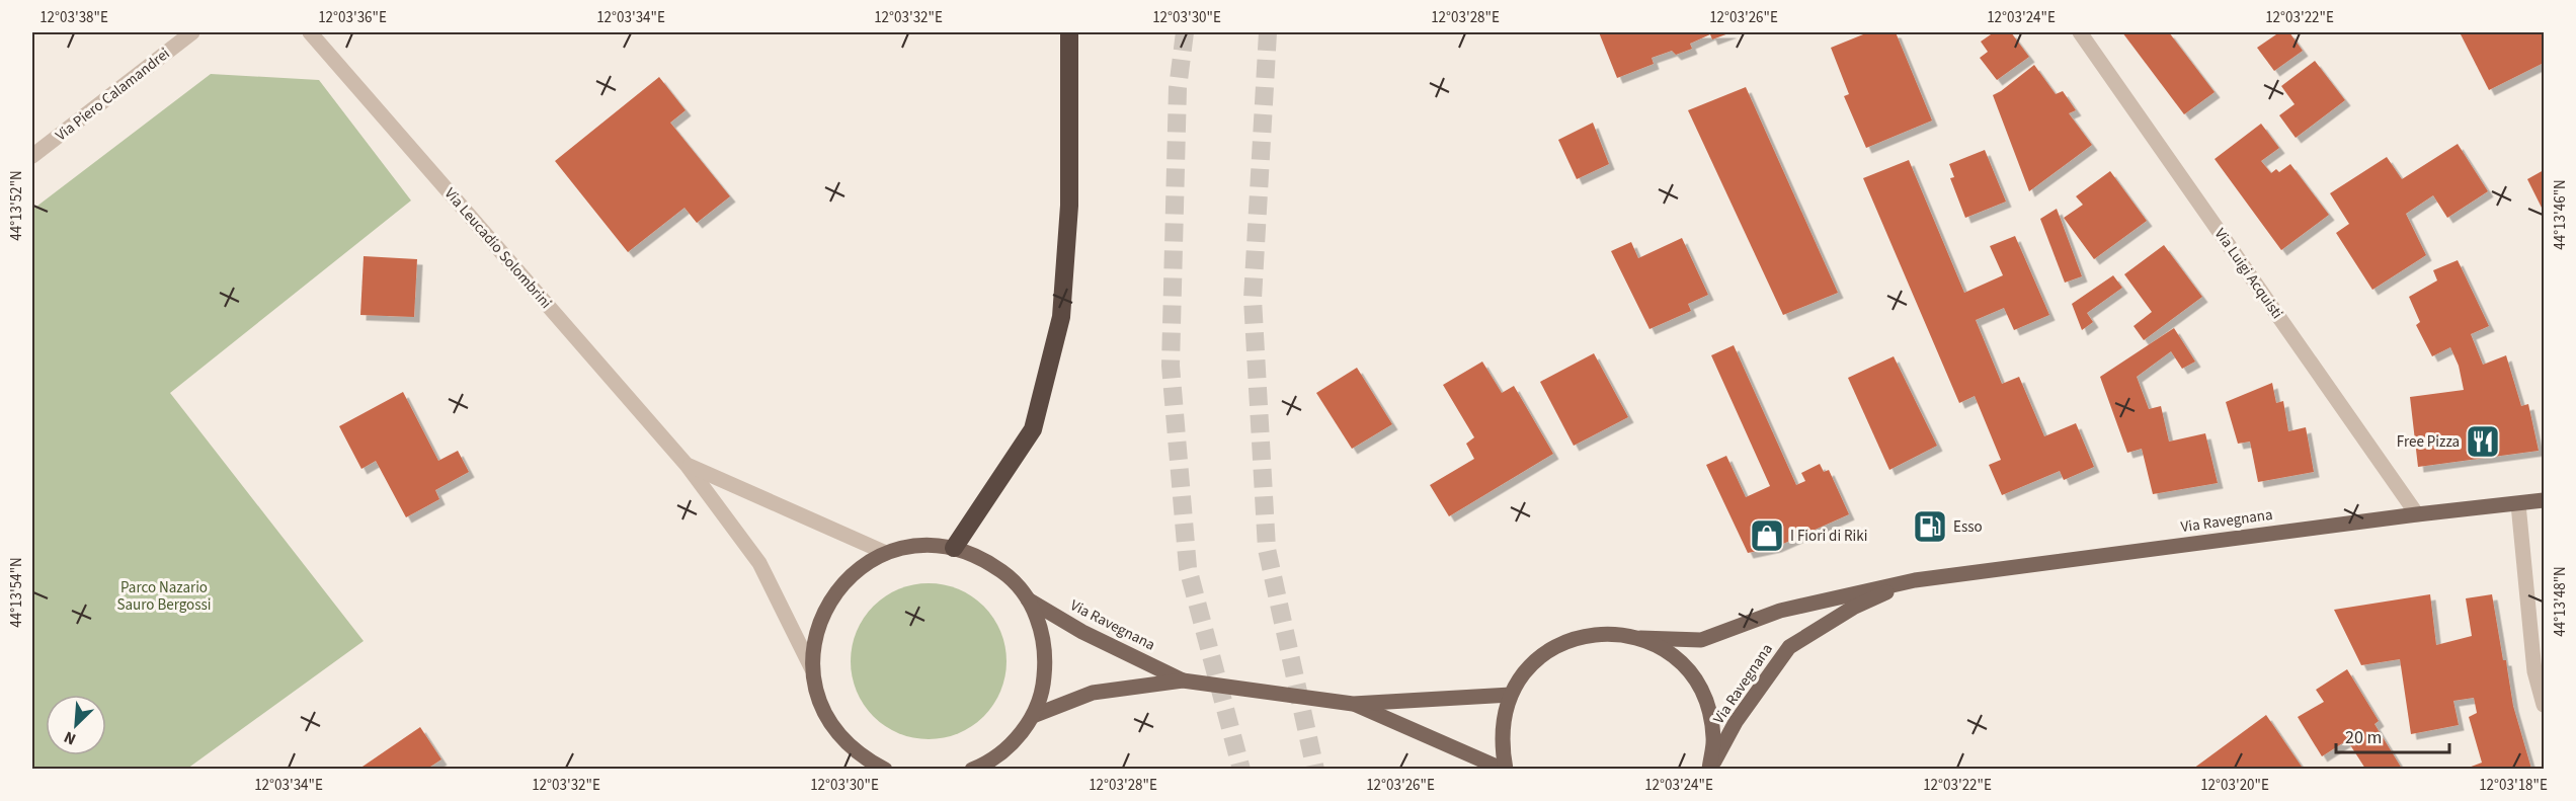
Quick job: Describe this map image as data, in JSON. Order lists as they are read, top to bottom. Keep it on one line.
{"streets":{"main road":["Via Ravegnana"],"street":["Via Piero Calamandrei","Via Leucadio Solombrini","Via Luigi Acquisti"]},"crossings":[["Via Luigi Acquisti","Via Ravegnana"]],"parks":["Parco Nazario Sauro Bergossi"],"places":{"restaurant":["Free Pizza"],"fuel station":["Esso"],"shop":["I Fiori di Riki"]},"scale_bar":"20 m","north":"bottom left","coordinates":["12°03'38\"E","12°03'36\"E","12°03'34\"E","12°03'32\"E","12°03'30\"E","12°03'28\"E","12°03'26\"E","12°03'24\"E","12°03'22\"E","44°13'52\"N","44°13'46\"N","44°13'54\"N","44°13'48\"N","12°03'20\"E","12°03'18\"E"]}
